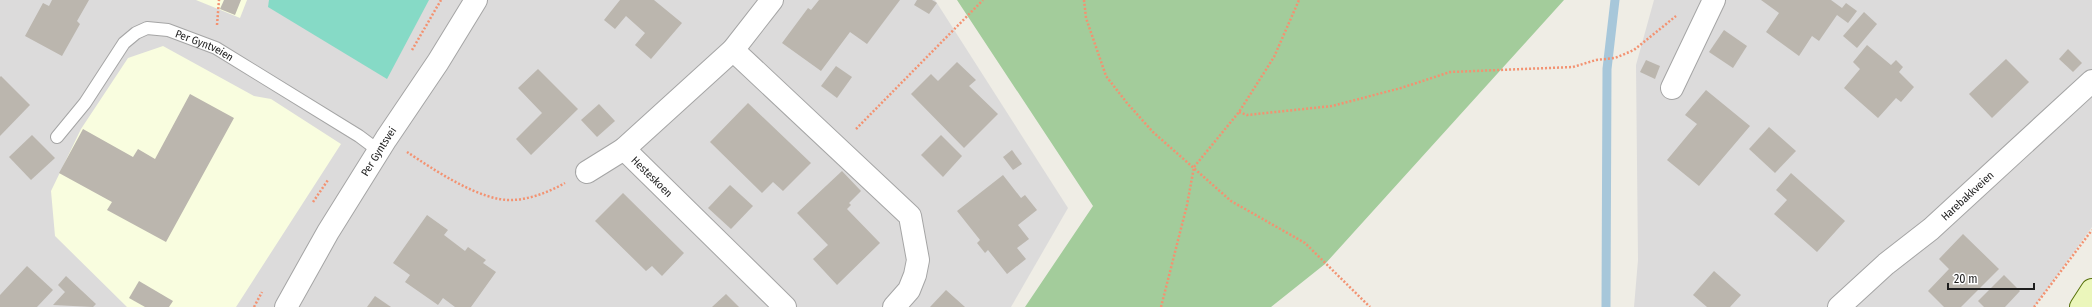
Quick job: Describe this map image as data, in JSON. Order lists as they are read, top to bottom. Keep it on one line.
{"streets":{"street":["Per Gyntsvei","Hesteskoen","Harebakkveien"],"lane":["Per Gyntveien"]},"crossings":[["Per Gyntveien","Per Gyntsvei"]],"scale_bar":"20 m"}
